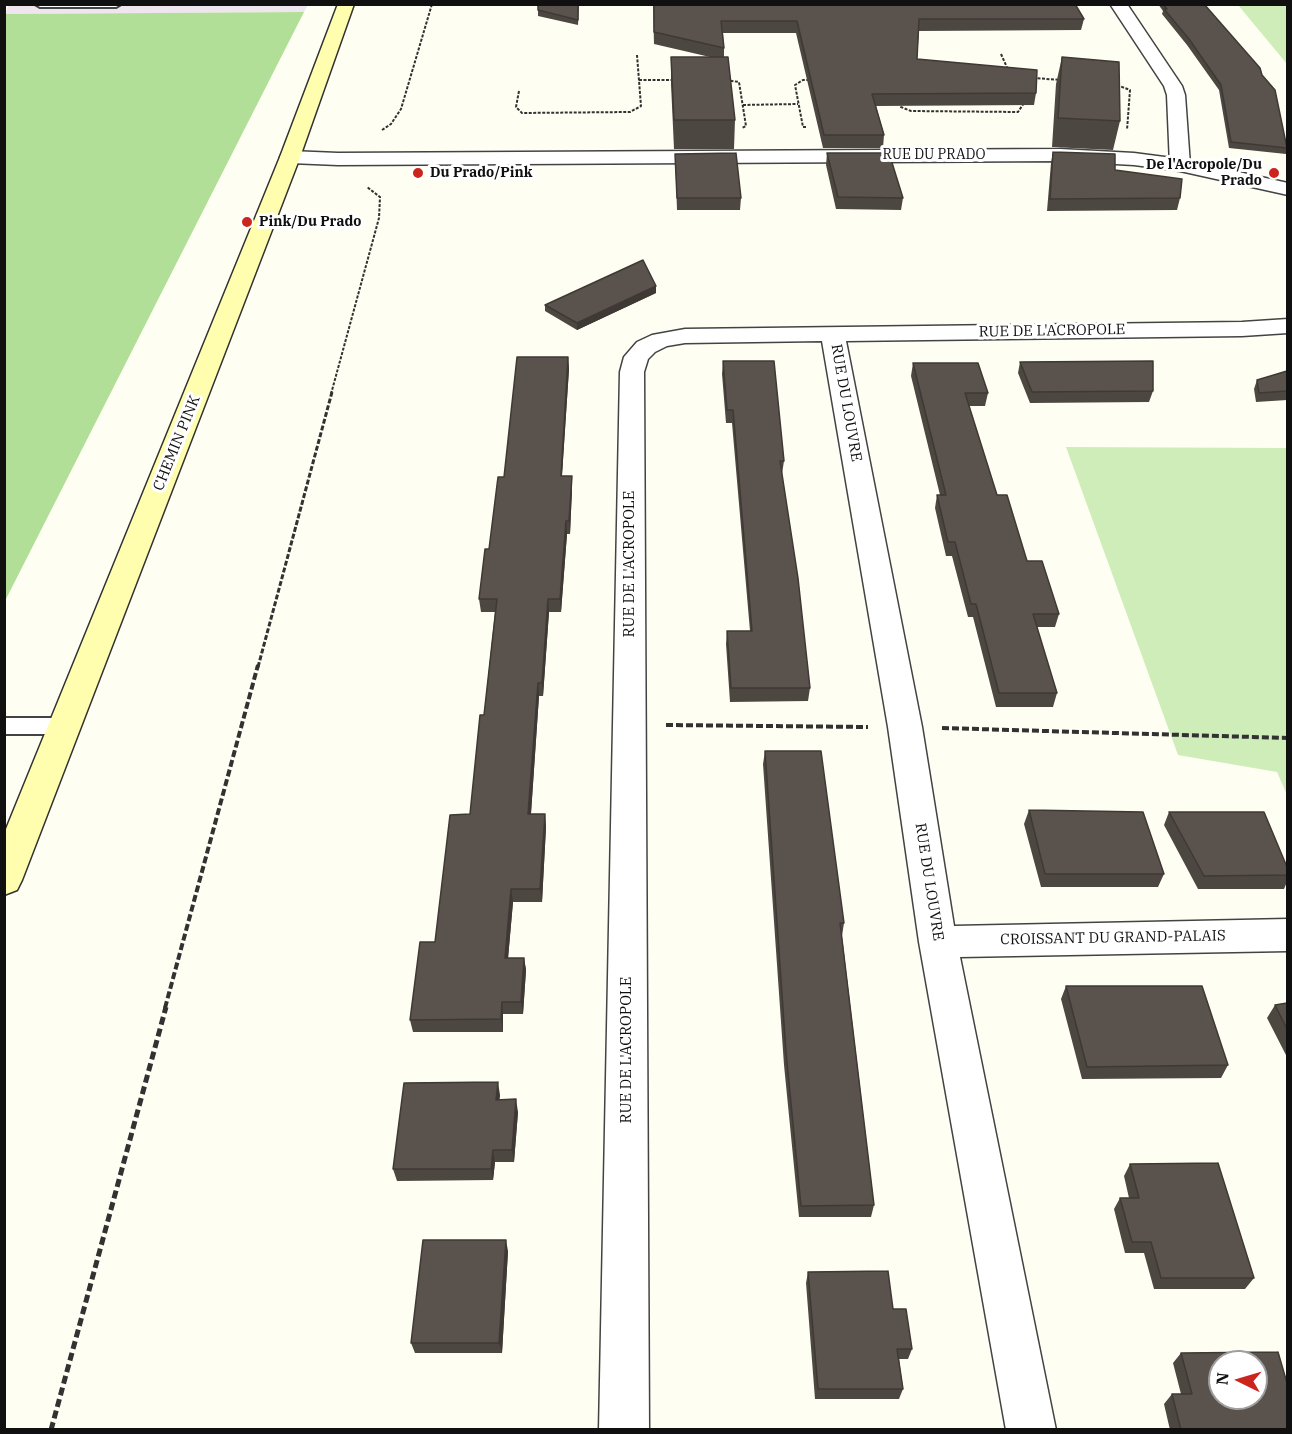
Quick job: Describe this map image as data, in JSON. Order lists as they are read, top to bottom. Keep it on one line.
{"streets":{"main road":["CHEMIN PINK"],"street":["RUE DU PRADO","RUE DE L'ACROPOLE","RUE DU LOUVRE","CROISSANT DU GRAND-PALAIS"]},"crossings":[["RUE DU PRADO","CHEMIN PINK"],["RUE DE L'ACROPOLE","RUE DU LOUVRE"],["RUE DU LOUVRE","CROISSANT DU GRAND-PALAIS"]],"places":["Du Prado/Pink","De l'Acropole/Du Prado","Pink/Du Prado"],"north":"left"}
